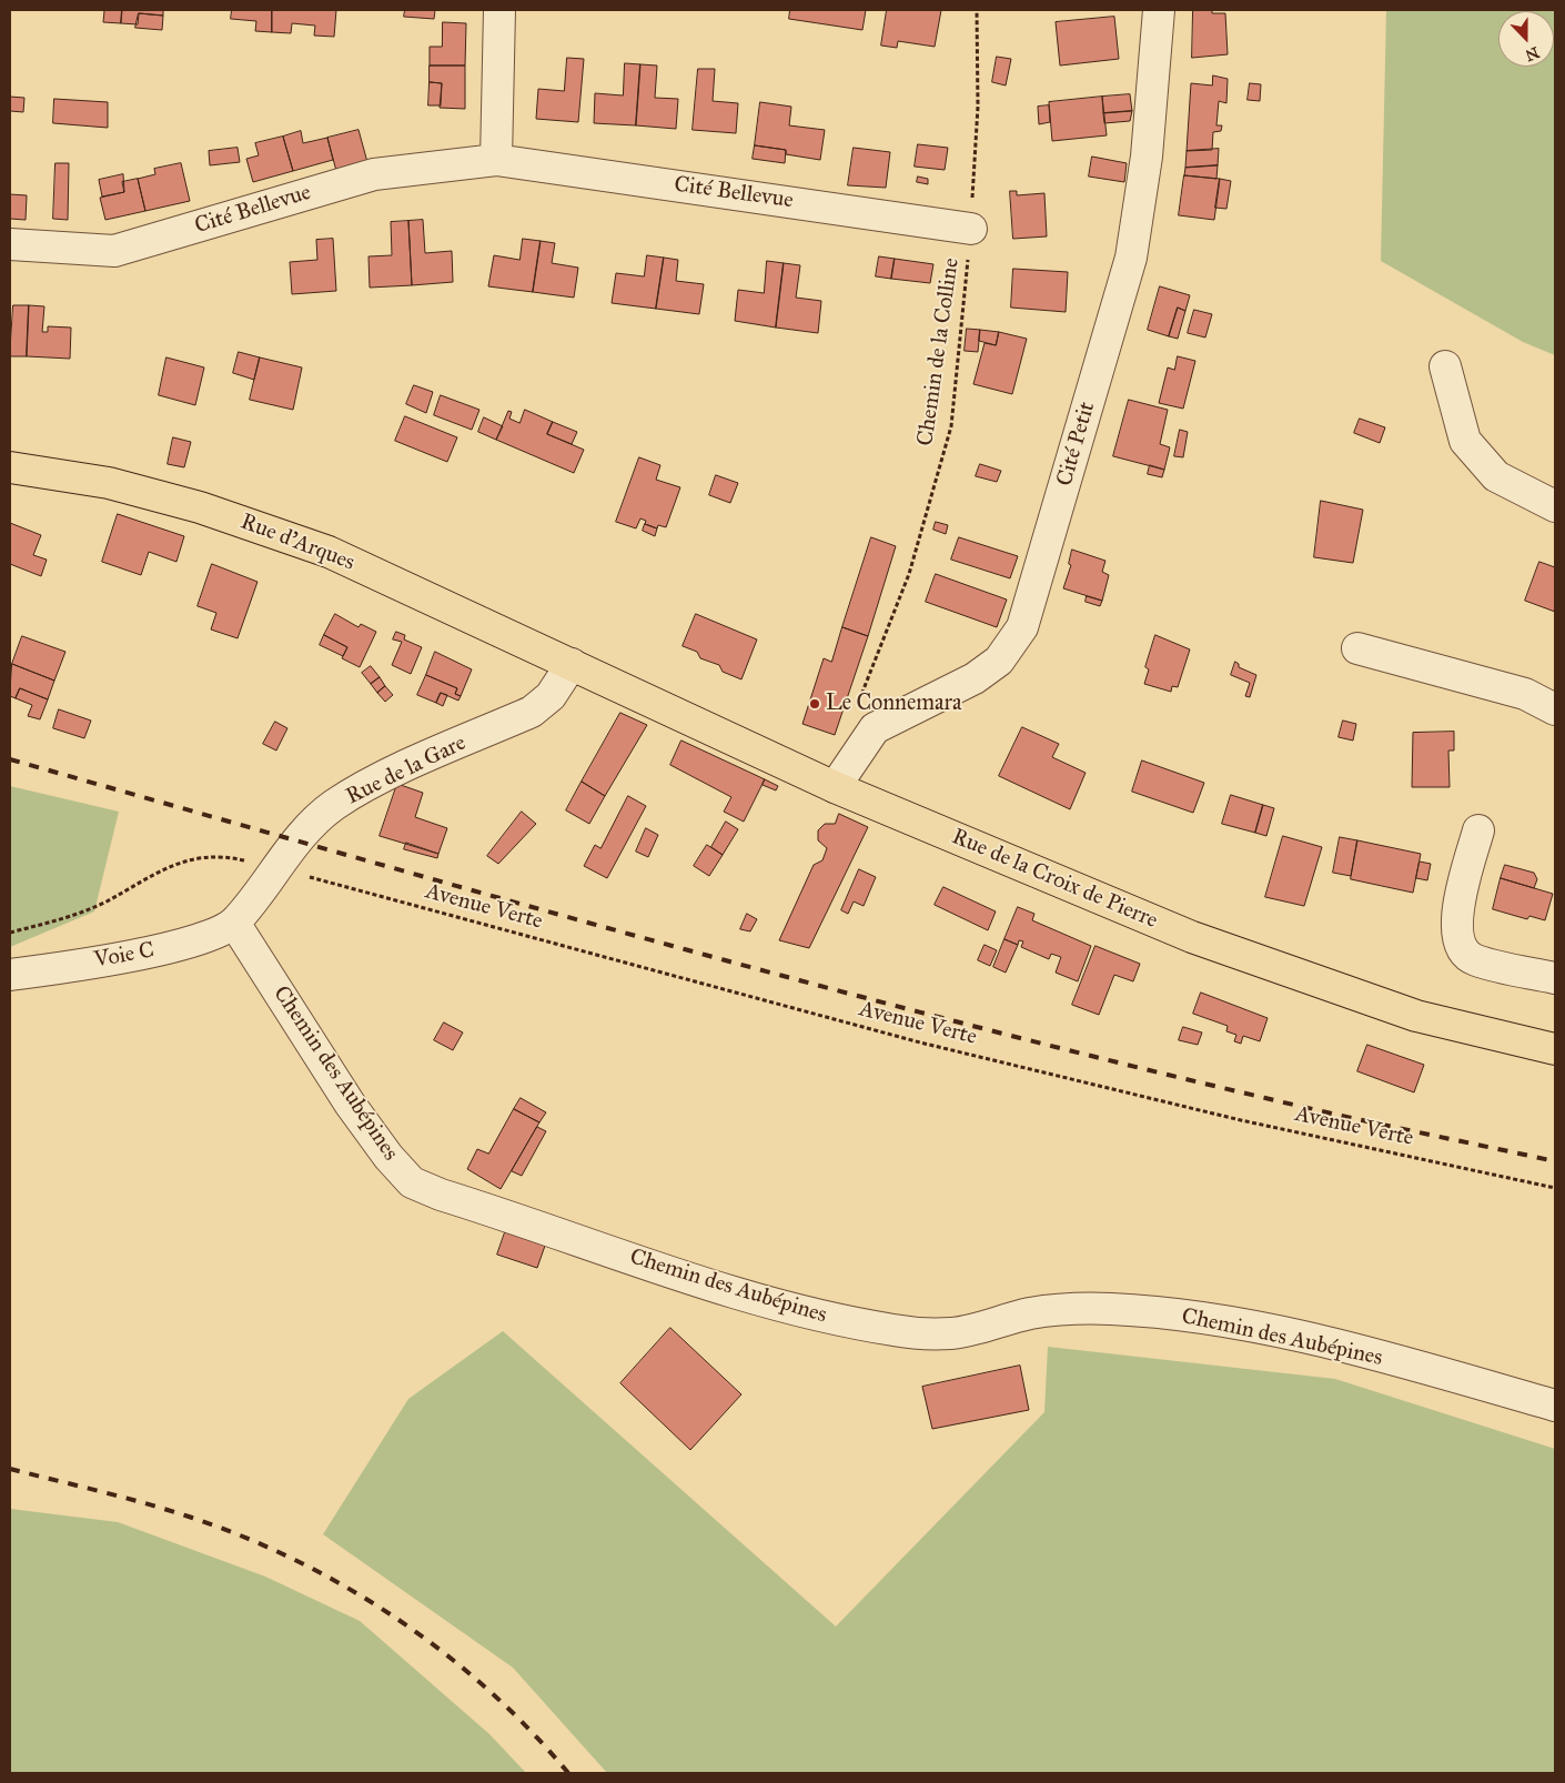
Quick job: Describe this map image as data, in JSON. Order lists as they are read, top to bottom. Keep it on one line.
{"streets":{"main road":["Rue d'Arques","Rue de la Croix de Pierre"],"street":["Cité Bellevue","Cité Petit","Rue de la Gare","Voie C","Chemin des Aubépines"],"path":["Chemin de la Colline","Avenue Verte"]},"crossings":[["Cité Bellevue","Chemin de la Colline"],["Chemin de la Colline","Cité Petit"],["Cité Petit","Rue de la Croix de Pierre"],["Rue d'Arques","Rue de la Gare"],["Rue d'Arques","Rue de la Croix de Pierre"],["Rue de la Gare","Rue de la Croix de Pierre"],["Rue de la Gare","Avenue Verte"],["Rue de la Gare","Voie C"],["Rue de la Gare","Chemin des Aubépines"],["Voie C","Chemin des Aubépines"]],"places":["Le Connemara"],"north":"bottom"}
